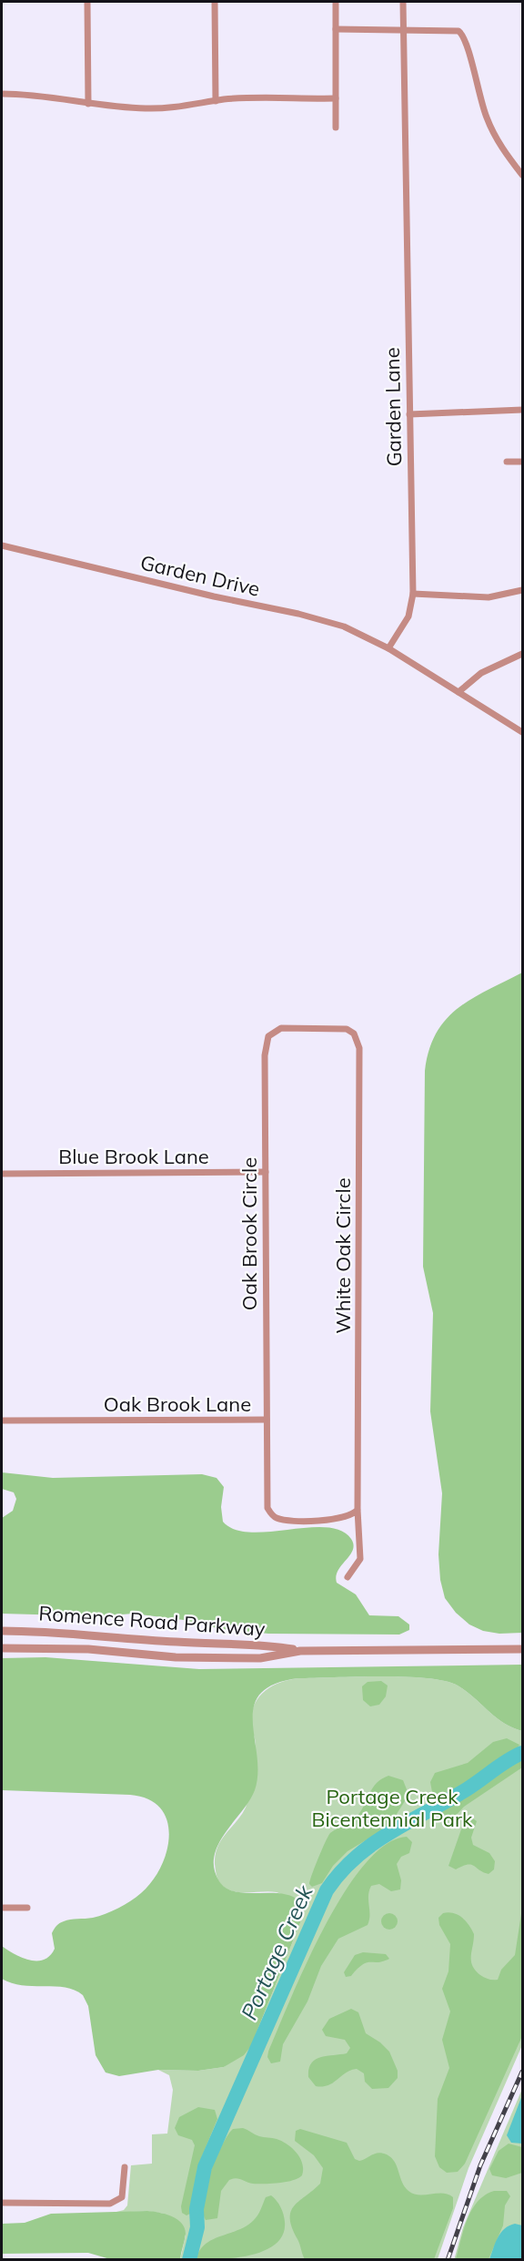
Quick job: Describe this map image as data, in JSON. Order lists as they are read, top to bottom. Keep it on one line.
{"streets":{"street":["Garden Lane","Garden Drive","Blue Brook Lane","Oak Brook Circle","White Oak Circle","Oak Brook Lane","Romence Road Parkway"]},"crossings":[["Garden Lane","Garden Drive"],["Blue Brook Lane","Oak Brook Circle"],["Oak Brook Circle","White Oak Circle"],["Oak Brook Circle","Oak Brook Lane"],["White Oak Circle","Oak Brook Lane"]],"water":["Portage Creek"],"parks":["Portage Creek Bicentennial Park"]}
